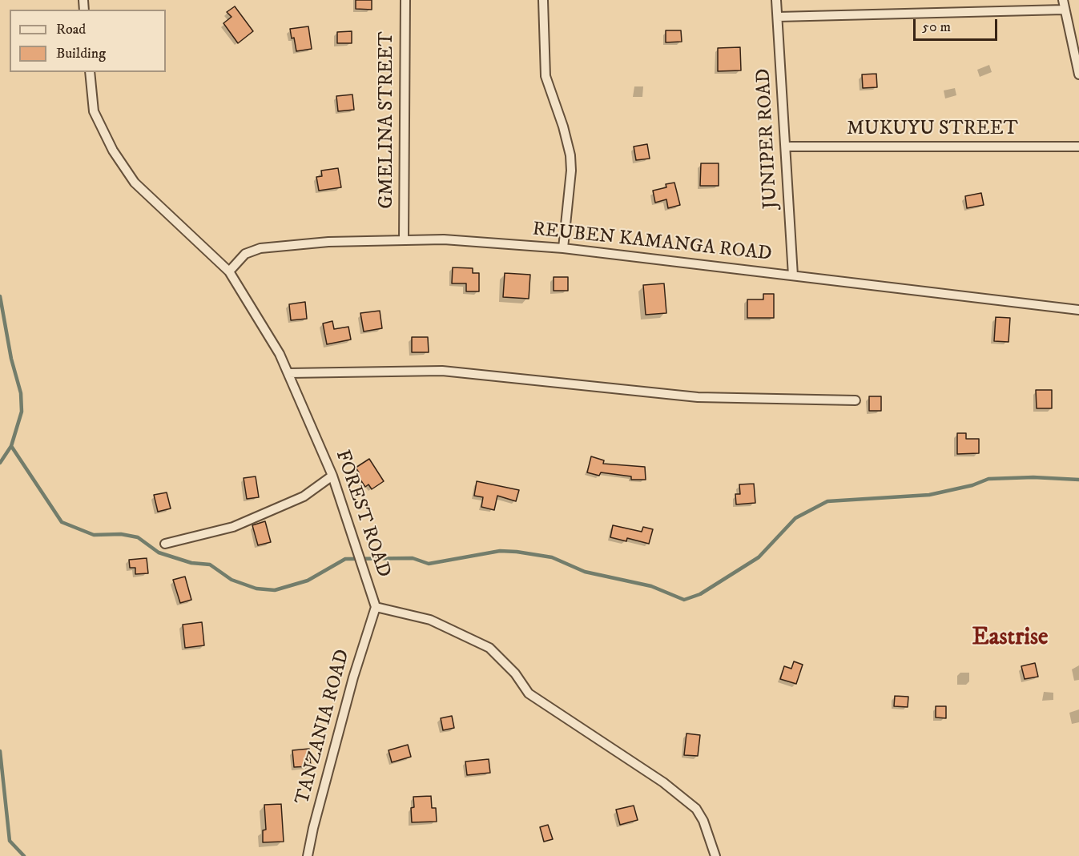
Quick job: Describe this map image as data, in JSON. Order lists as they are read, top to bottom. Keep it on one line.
{"streets":{"street":["GMELINA STREET","MUKUYU STREET","JUNIPER ROAD","REUBEN KAMANGA ROAD","FOREST ROAD","TANZANIA ROAD"]},"crossings":[["GMELINA STREET","REUBEN KAMANGA ROAD"],["MUKUYU STREET","JUNIPER ROAD"],["JUNIPER ROAD","REUBEN KAMANGA ROAD"],["REUBEN KAMANGA ROAD","FOREST ROAD"],["FOREST ROAD","TANZANIA ROAD"]],"districts":["Eastrise"],"legend":["Road","Building"],"scale_bar":"50 m"}
